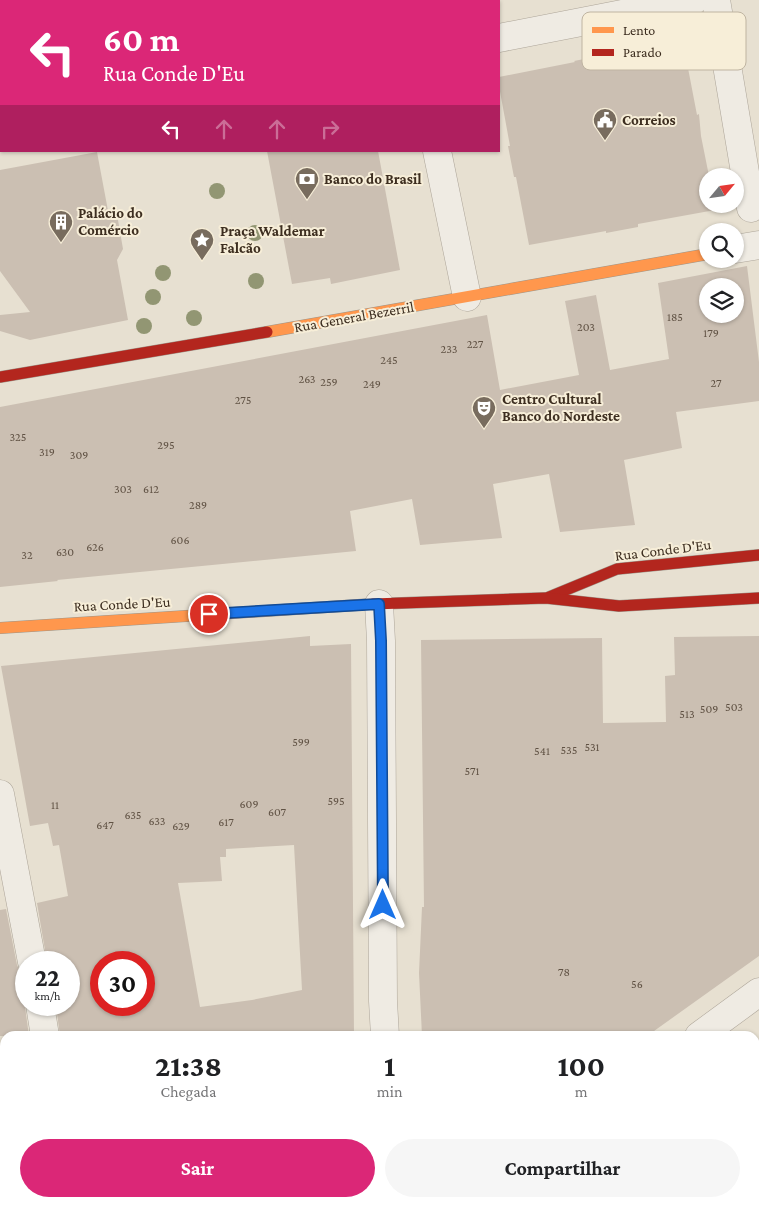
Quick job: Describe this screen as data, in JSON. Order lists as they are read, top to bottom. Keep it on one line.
{"streets":{"main road":["Rua General Bezerril","Rua Conde D'Eu"]},"places":{"public building":["Correios"],"bank":["Banco do Brasil"],"building":["Palácio do Comércio"],"place":["Praça Waldemar Falcão"],"theatre":["Centro Cultural Banco do Nordeste"]},"house_numbers":["185","203","179","227","233","245","263","259","27","249","275","325","295","319","309","303","612","289","606","626","630","32","503","509","513","599","531","535","541","571","595","609","11","607","635","633","617","647","629","78","56"],"legend":["Lento","Parado"],"north":"top right","page":{"turn":["60 m","Rua Conde D'Eu"],"speed":"22 km/h","limit":"30","eta":["21:38","Chegada","1","min","100","m"],"buttons":["Sair","Compartilhar"]}}
